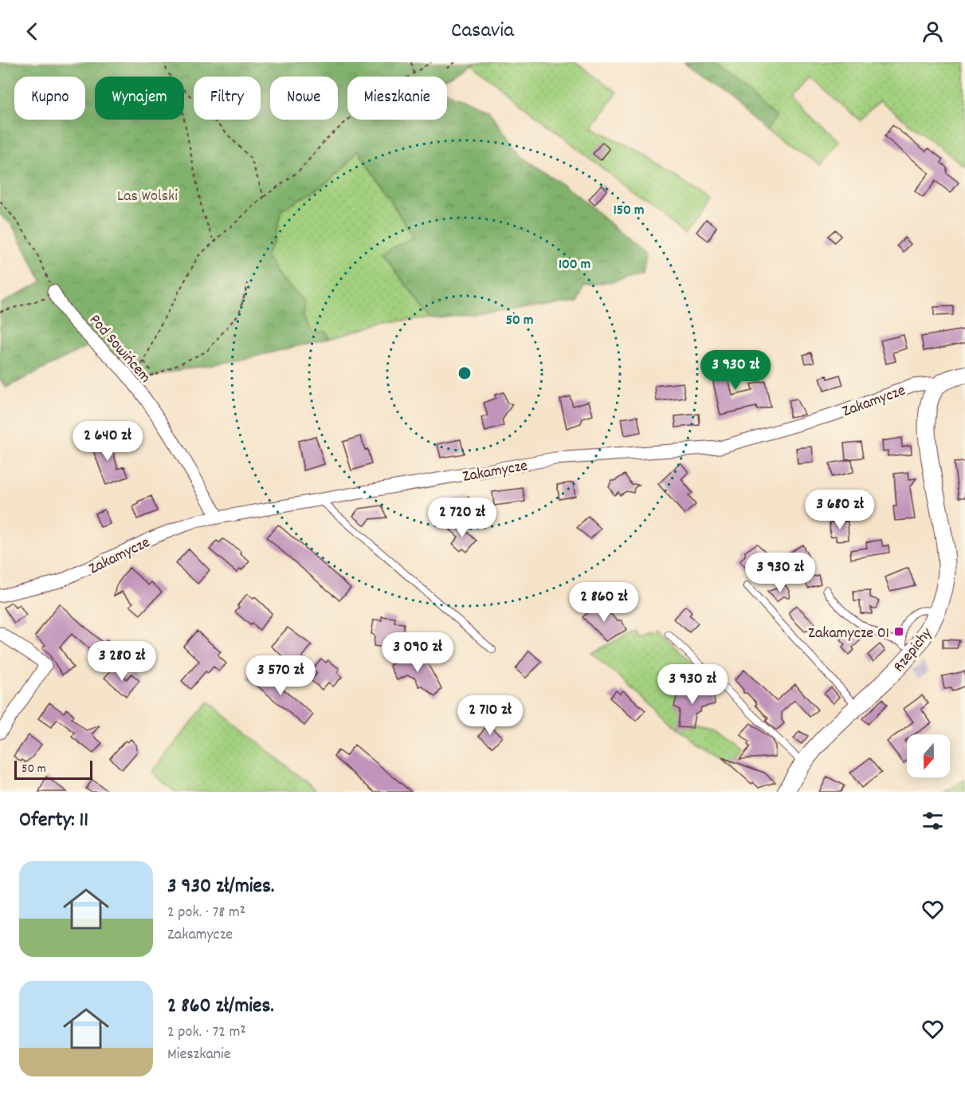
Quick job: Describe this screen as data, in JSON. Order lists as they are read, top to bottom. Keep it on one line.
{"streets":{"street":["Pod Sowińcem","Zakamycze","Rzepichy"]},"crossings":[["Pod Sowińcem","Zakamycze"],["Zakamycze","Rzepichy"]],"parks":["Las Wolski"],"places":{"transit":["Zakamycze 01"]},"scale_bar":"50 m","north":"bottom","page":{"header":"Casavia","chip":["Kupno","Wynajem","Filtry","Nowe","Mieszkanie"],"price":["3 930 zł","2 640 zł","3 680 zł","2 720 zł","3 930 zł","2 860 zł","3 090 zł","3 280 zł","3 570 zł","3 930 zł","2 710 zł"],"scale":"50 m","heading":"Oferty: 11","list":[{"name":"3 930 zł/mies.","note":"2 pok. · 78 m² · Zakamycze"},{"name":"2 860 zł/mies.","note":"2 pok. · 72 m² · Mieszkanie"}]},"rings":["150 m","100 m","50 m"]}
